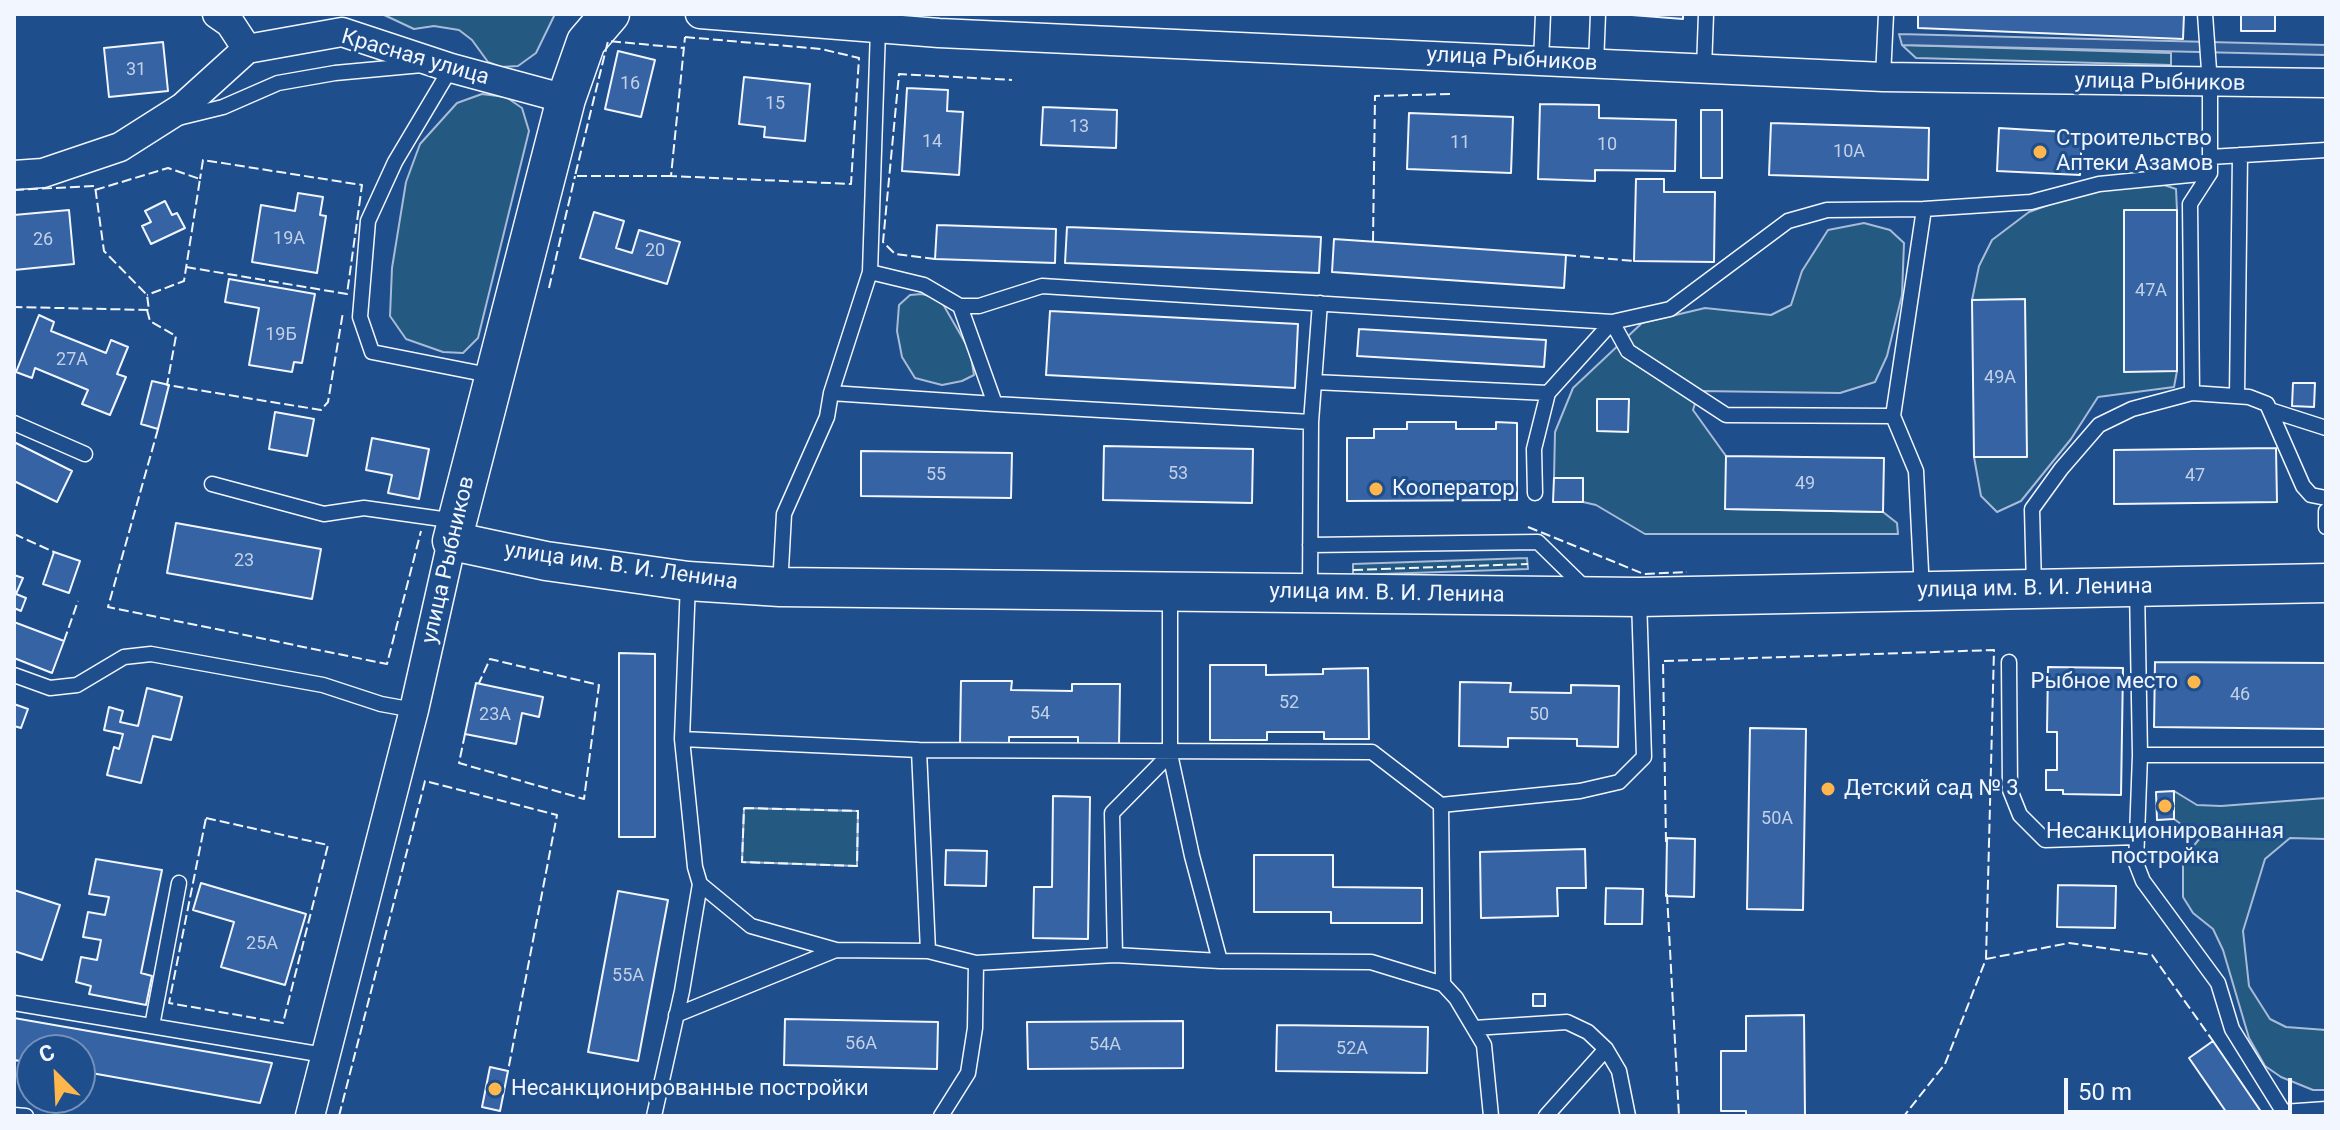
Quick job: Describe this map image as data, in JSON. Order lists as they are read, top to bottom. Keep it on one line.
{"streets":{"main road":["улица Рыбников","улица им. В. И. Ленина"],"street":["Красная улица"]},"crossings":[["Красная улица","улица Рыбников"],["улица Рыбников","улица им. В. И. Ленина"]],"places":["Строительство Аптеки Азамов","Кооператор","Рыбное место","Детский сад № 3","Несанкционированная постройка","Несанкционированные постройки"],"house_numbers":["31","16","15","13","14","11","10","10А","19А","26","20","47А","19Б","27А","49А","53","55","47","49","23","46","52","54","23А","50","50А","25А","55А","56А","54А","52А"],"scale_bar":"50 m","north":"top left"}
